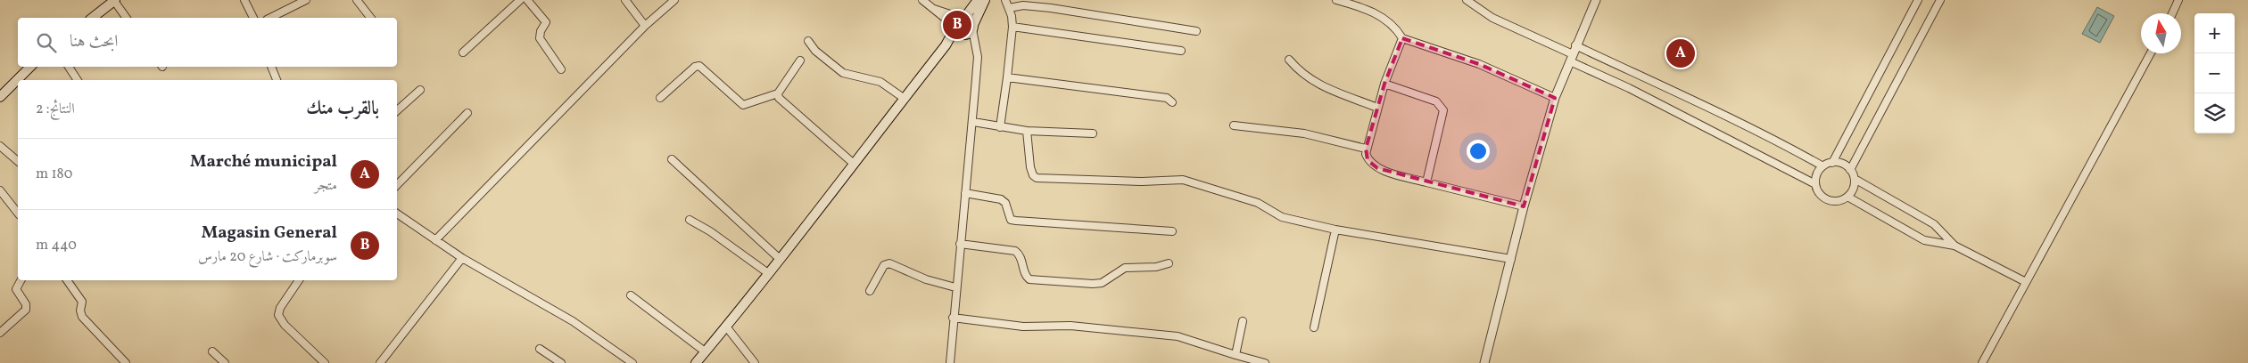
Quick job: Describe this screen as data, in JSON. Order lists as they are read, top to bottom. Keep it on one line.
{"north":"top","page":{"pins":["B","A"],"map_buttons":["+","−"],"search":"ابحث هنا","heading":["بالقرب منك","النتائج: 2"],"list":[{"mark":"A","name":"Marché municipal","note":"متجر","value":"180 m"},{"mark":"B","name":"Magasin General","note":"سوبرماركت · شارع 20 مارس","value":"440 m"}]}}
